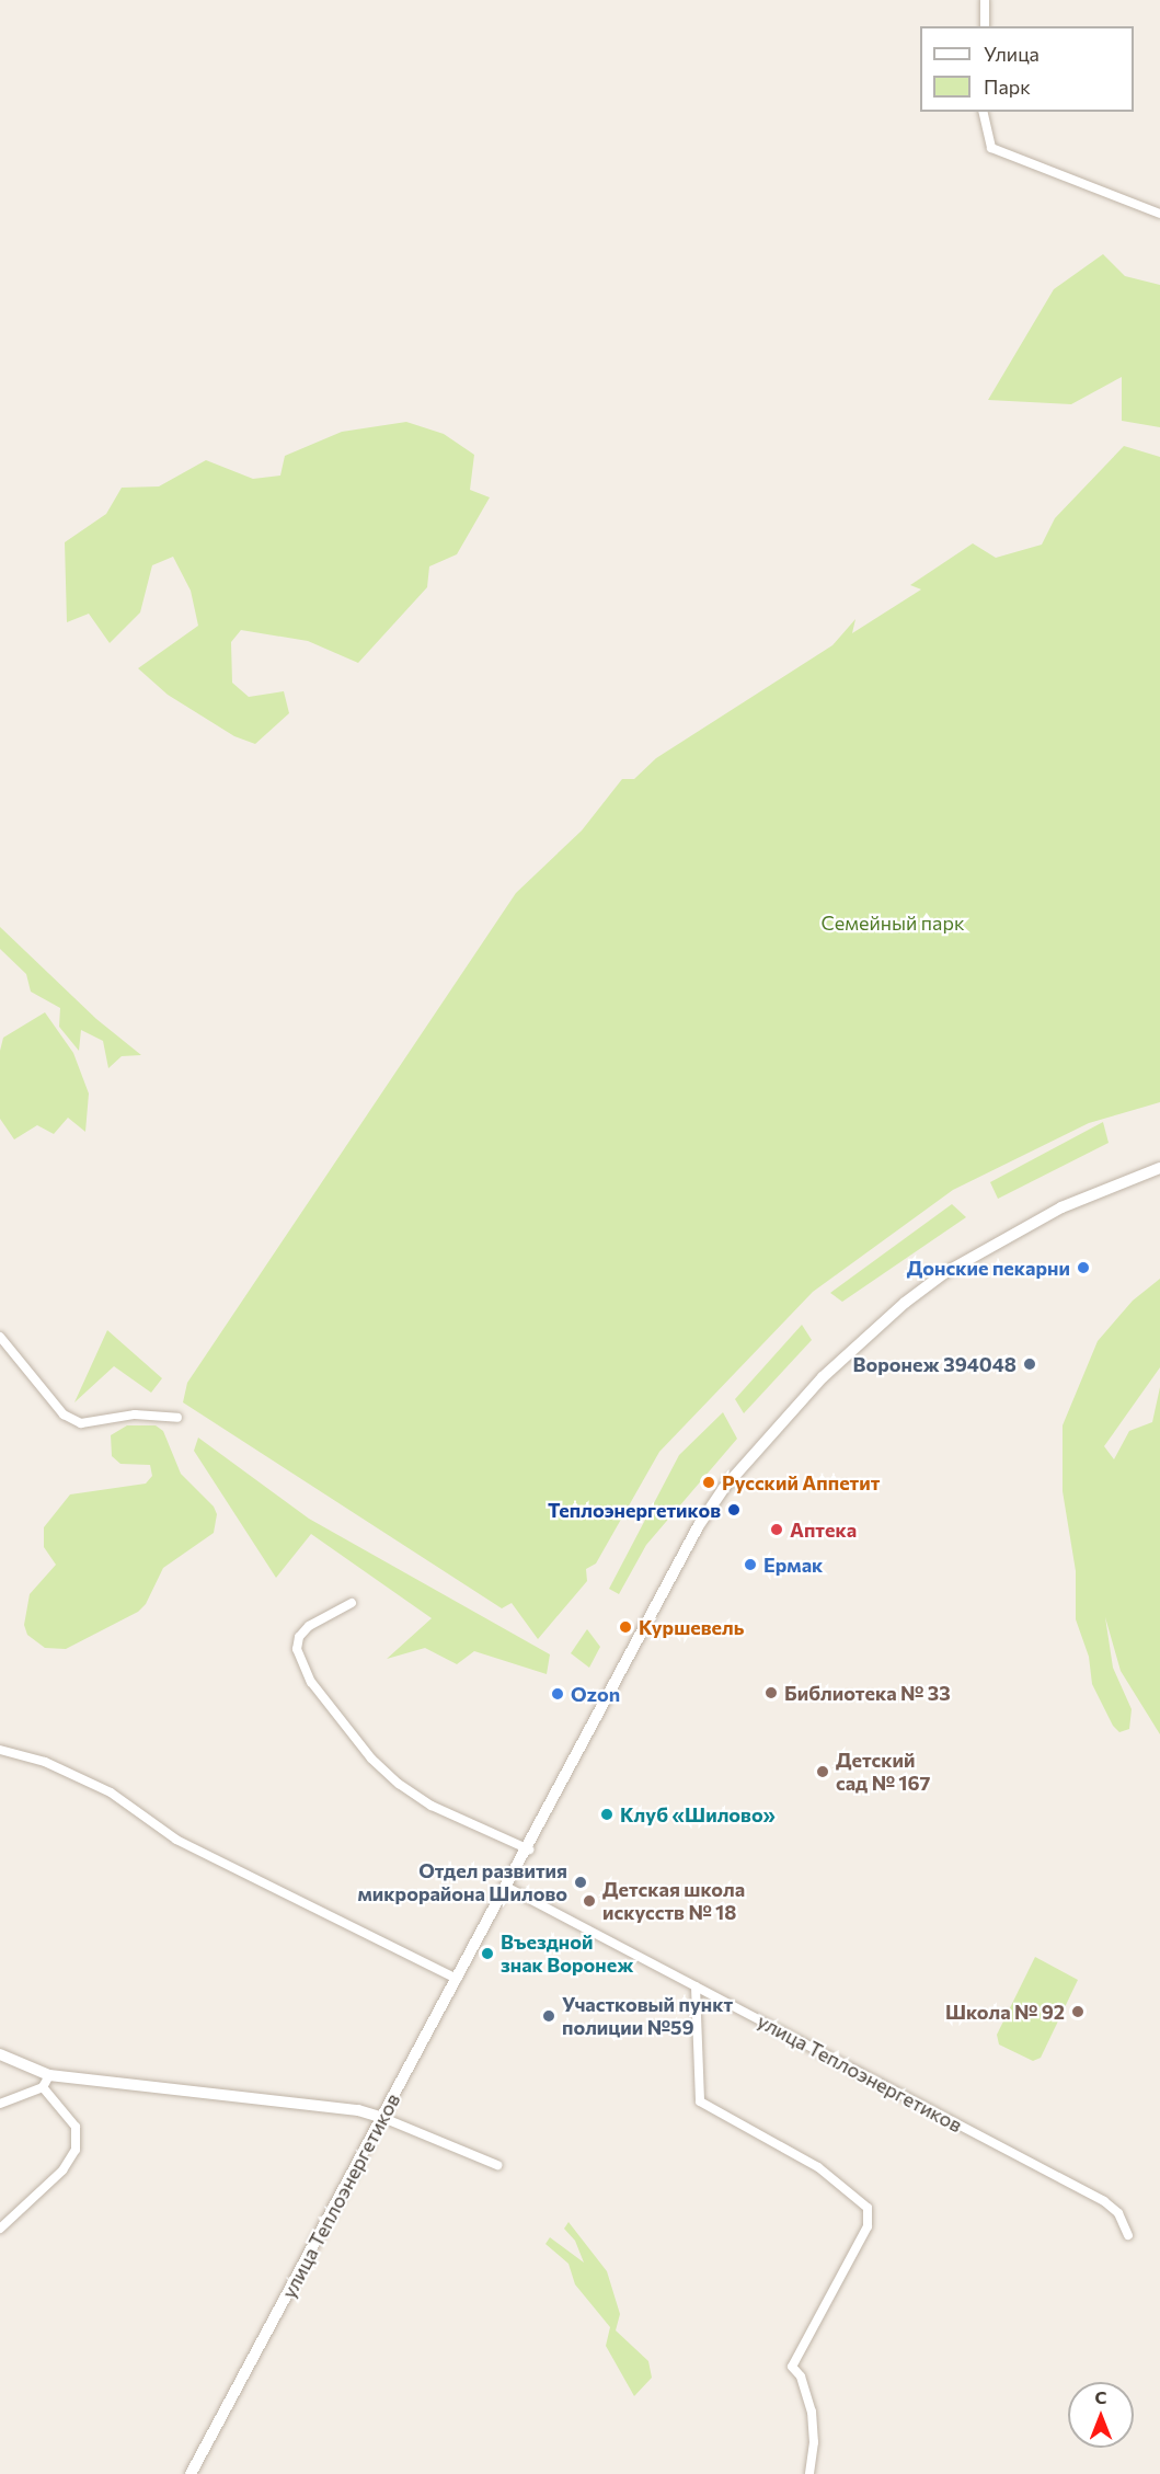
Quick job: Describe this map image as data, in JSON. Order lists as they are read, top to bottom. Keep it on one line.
{"streets":{"street":["улица Теплоэнергетиков"]},"parks":["Семейный парк"],"places":["Донские пекарни","Воронеж 394048","Русский Аппетит","Теплоэнергетиков","Аптека","Ермак","Куршевель","Библиотека № 33","Ozon","Детский сад № 167","Клуб «Шилово»","Отдел развития микрорайона Шилово","Детская школа искусств № 18","Въездной знак Воронеж","Школа № 92","Участковый пункт полиции №59"],"legend":["Улица","Парк"],"north":"top"}
